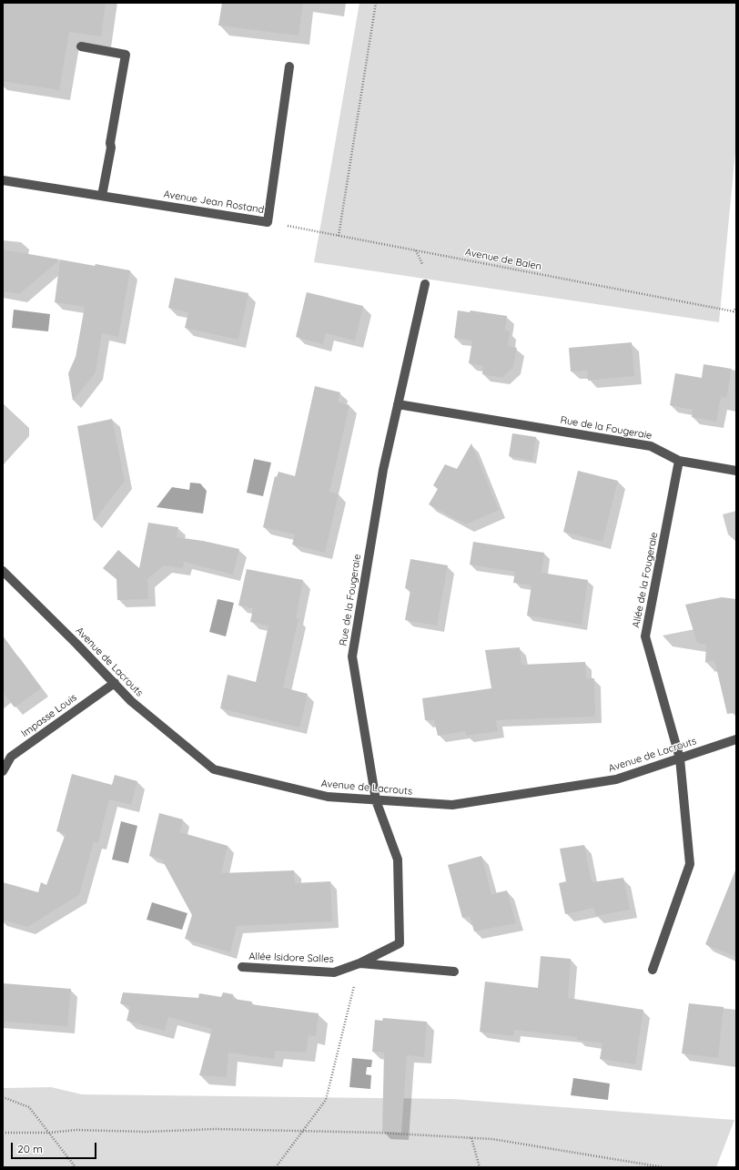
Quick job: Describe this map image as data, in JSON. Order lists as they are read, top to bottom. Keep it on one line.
{"streets":{"street":["Avenue Jean Rostand","Rue de la Fougeraie","Allée de la Fougeraie","Avenue de Lacrouts","Impasse Louis","Allée Isidore Salles"],"path":["Avenue de Balen"]},"crossings":[["Avenue Jean Rostand","Avenue de Balen"],["Rue de la Fougeraie","Allée de la Fougeraie"],["Rue de la Fougeraie","Avenue de Lacrouts"],["Rue de la Fougeraie","Allée Isidore Salles"],["Allée de la Fougeraie","Avenue de Lacrouts"],["Avenue de Lacrouts","Impasse Louis"],["Avenue de Lacrouts","Allée Isidore Salles"]],"scale_bar":"20 m"}
